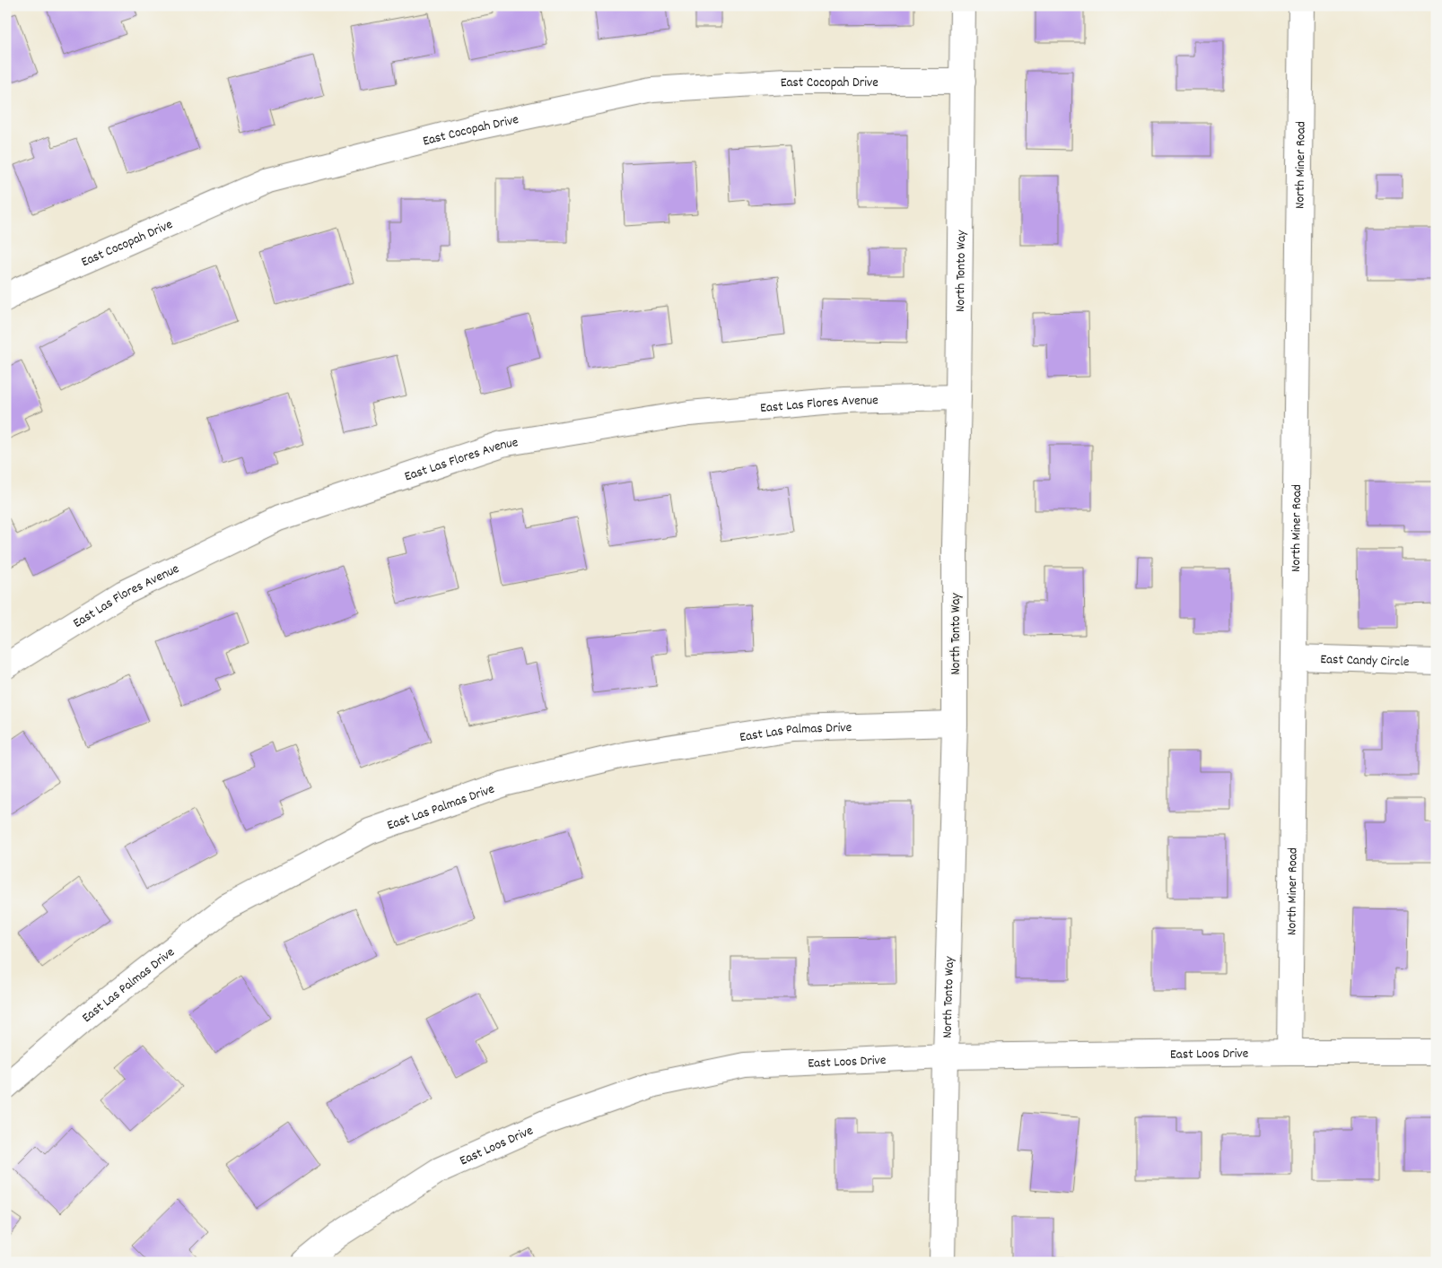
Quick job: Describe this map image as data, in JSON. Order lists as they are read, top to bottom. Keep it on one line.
{"streets":{"street":["East Cocopah Drive","North Miner Road","North Tonto Way","East Las Flores Avenue","East Candy Circle","East Las Palmas Drive","East Loos Drive"]},"crossings":[["East Cocopah Drive","North Tonto Way"],["North Miner Road","East Candy Circle"],["North Miner Road","East Loos Drive"],["North Tonto Way","East Las Flores Avenue"],["North Tonto Way","East Las Palmas Drive"],["North Tonto Way","East Loos Drive"]]}
